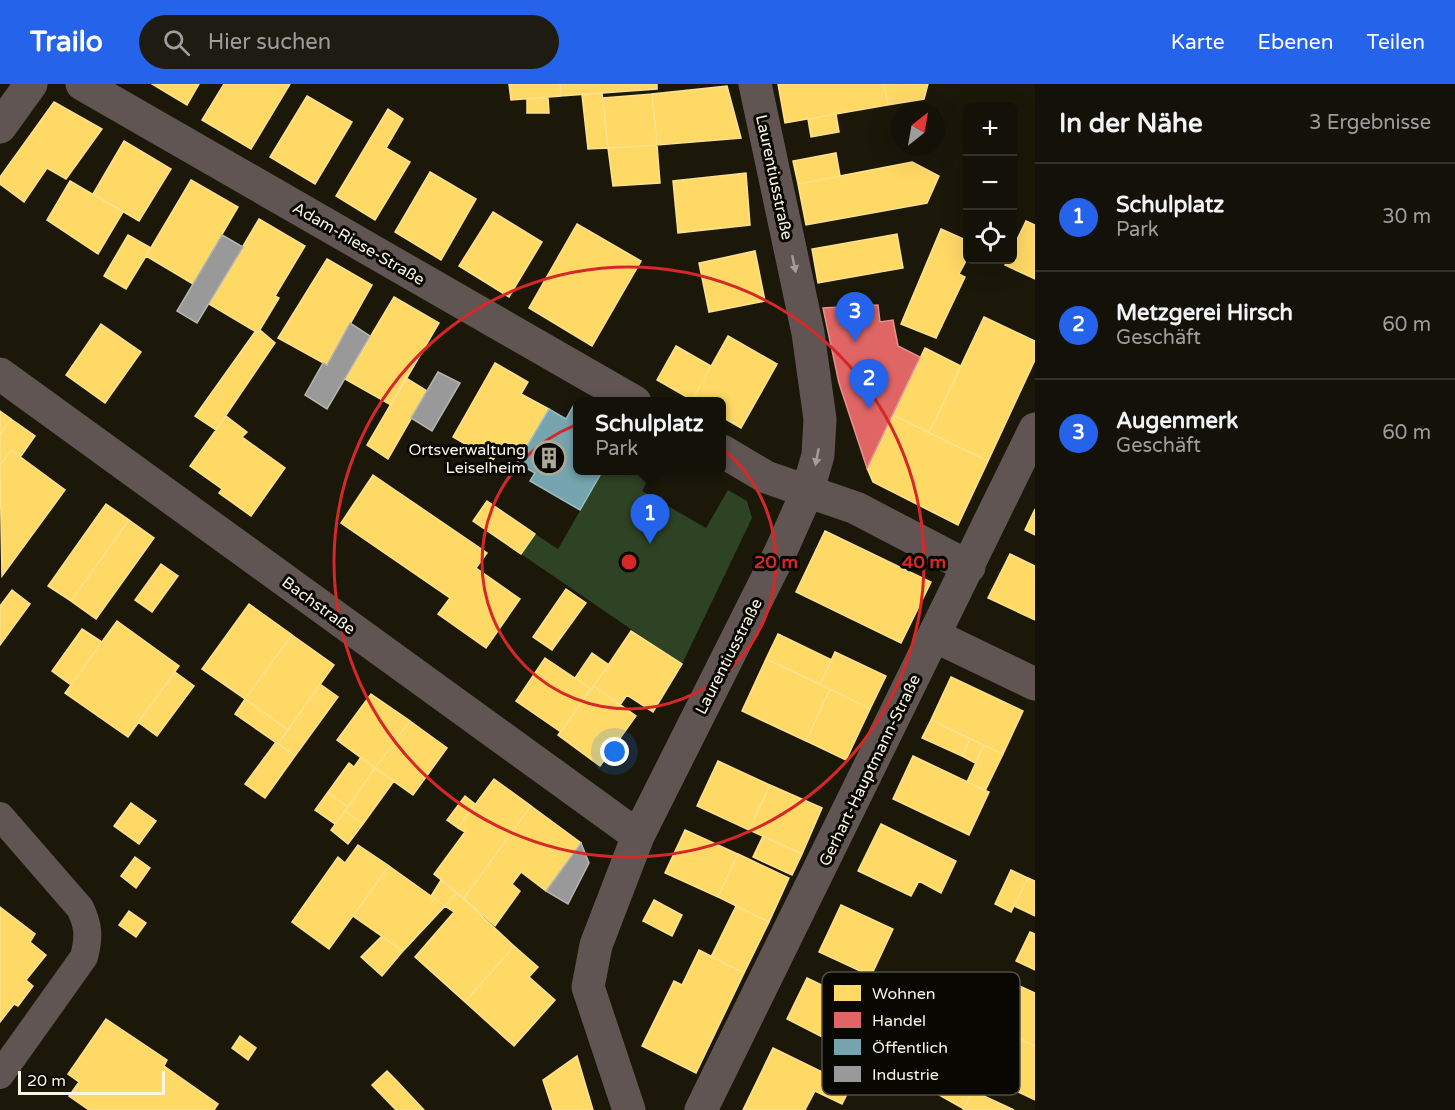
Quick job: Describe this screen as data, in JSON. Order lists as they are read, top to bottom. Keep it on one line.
{"streets":{"street":["Laurentiusstraße","Adam-Riese-Straße","Bachstraße","Gerhart-Hauptmann-Straße"]},"crossings":[["Laurentiusstraße","Bachstraße"]],"one_way":["Laurentiusstraße"],"places":{"building":["Ortsverwaltung Leiselheim"]},"legend":["Wohnen","Handel","Öffentlich","Industrie"],"scale_bar":"20 m","north":"top right","page":{"header":"Trailo","search":"Hier suchen","nav":["Karte","Ebenen","Teilen"],"heading":["In der Nähe","3 Ergebnisse"],"map_buttons":["+","−"],"list":[{"mark":"1","name":"Schulplatz","note":"Park","value":"30 m"},{"mark":"2","name":"Metzgerei Hirsch","note":"Geschäft","value":"60 m"},{"mark":"3","name":"Augenmerk","note":"Geschäft","value":"60 m"}],"pins":["3","2","1"],"popup":["Schulplatz","Park"],"scale":"20 m"},"rings":["20 m","40 m"]}
